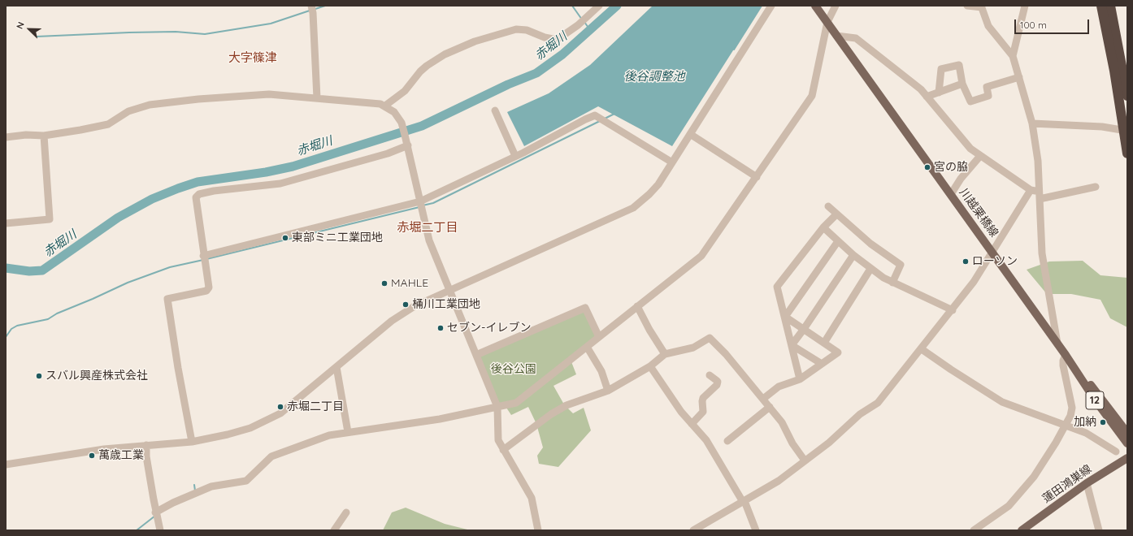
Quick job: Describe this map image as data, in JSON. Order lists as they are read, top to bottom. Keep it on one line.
{"streets":{"main road":["川越栗橋線","12","蓮田鴻巣線"]},"districts":["大字篠津","赤堀二丁目"],"water":["赤堀川","後谷調整池"],"parks":["後谷公園"],"places":["宮の脇","東部ミニ工業団地","ローソン","MAHLE","桶川工業団地","セブン-イレブン","スバル興産株式会社","赤堀二丁目","加納","萬歳工業"],"scale_bar":"100 m","north":"top left"}
